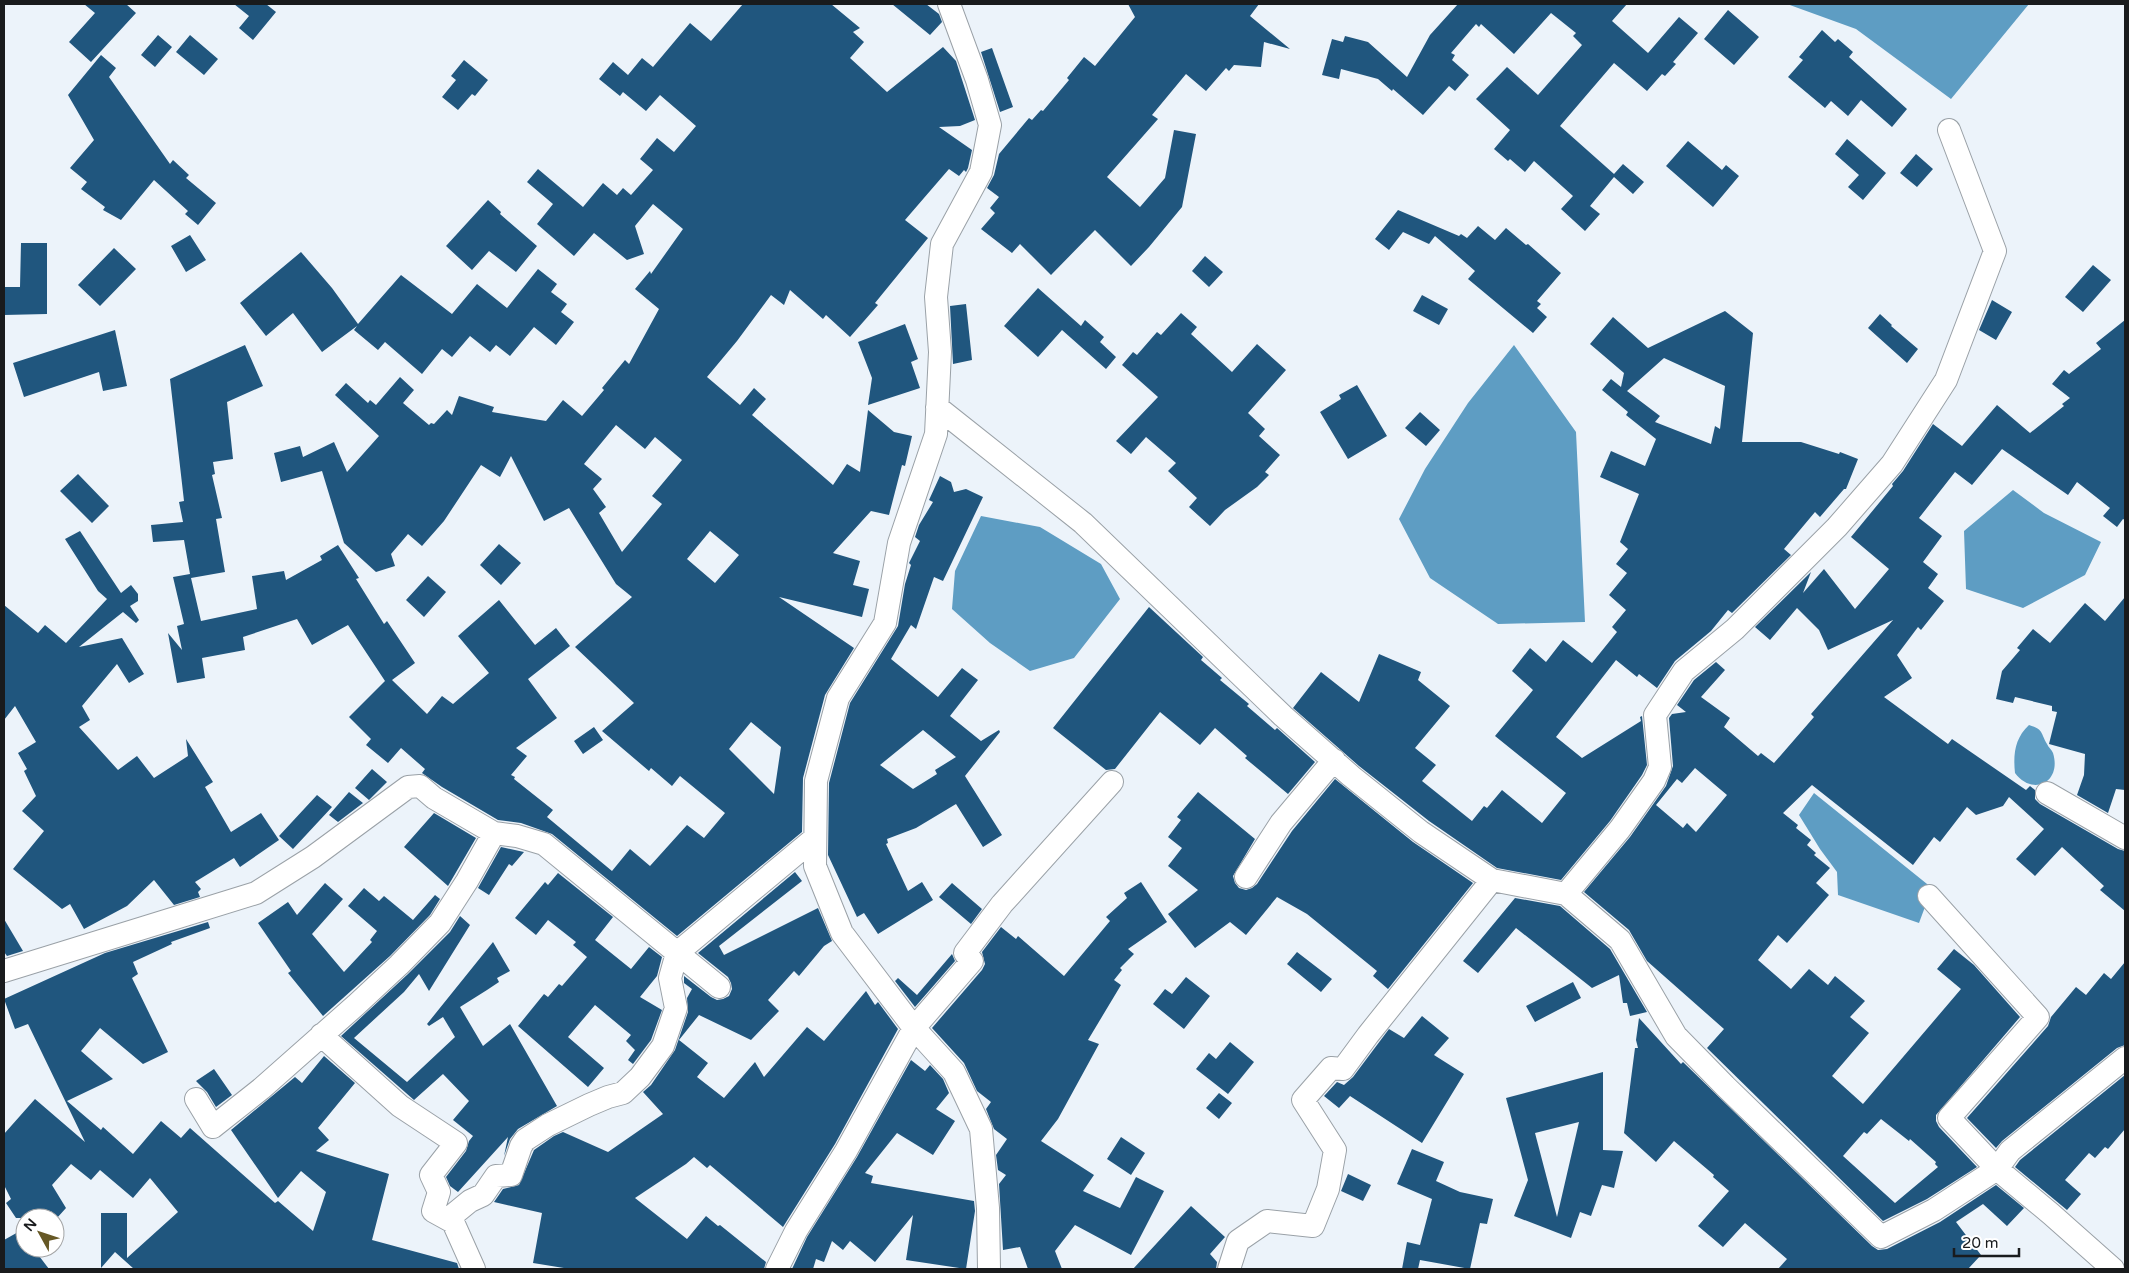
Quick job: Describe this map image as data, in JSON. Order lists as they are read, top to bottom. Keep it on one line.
{"scale_bar":"20 m","north":"top left"}
